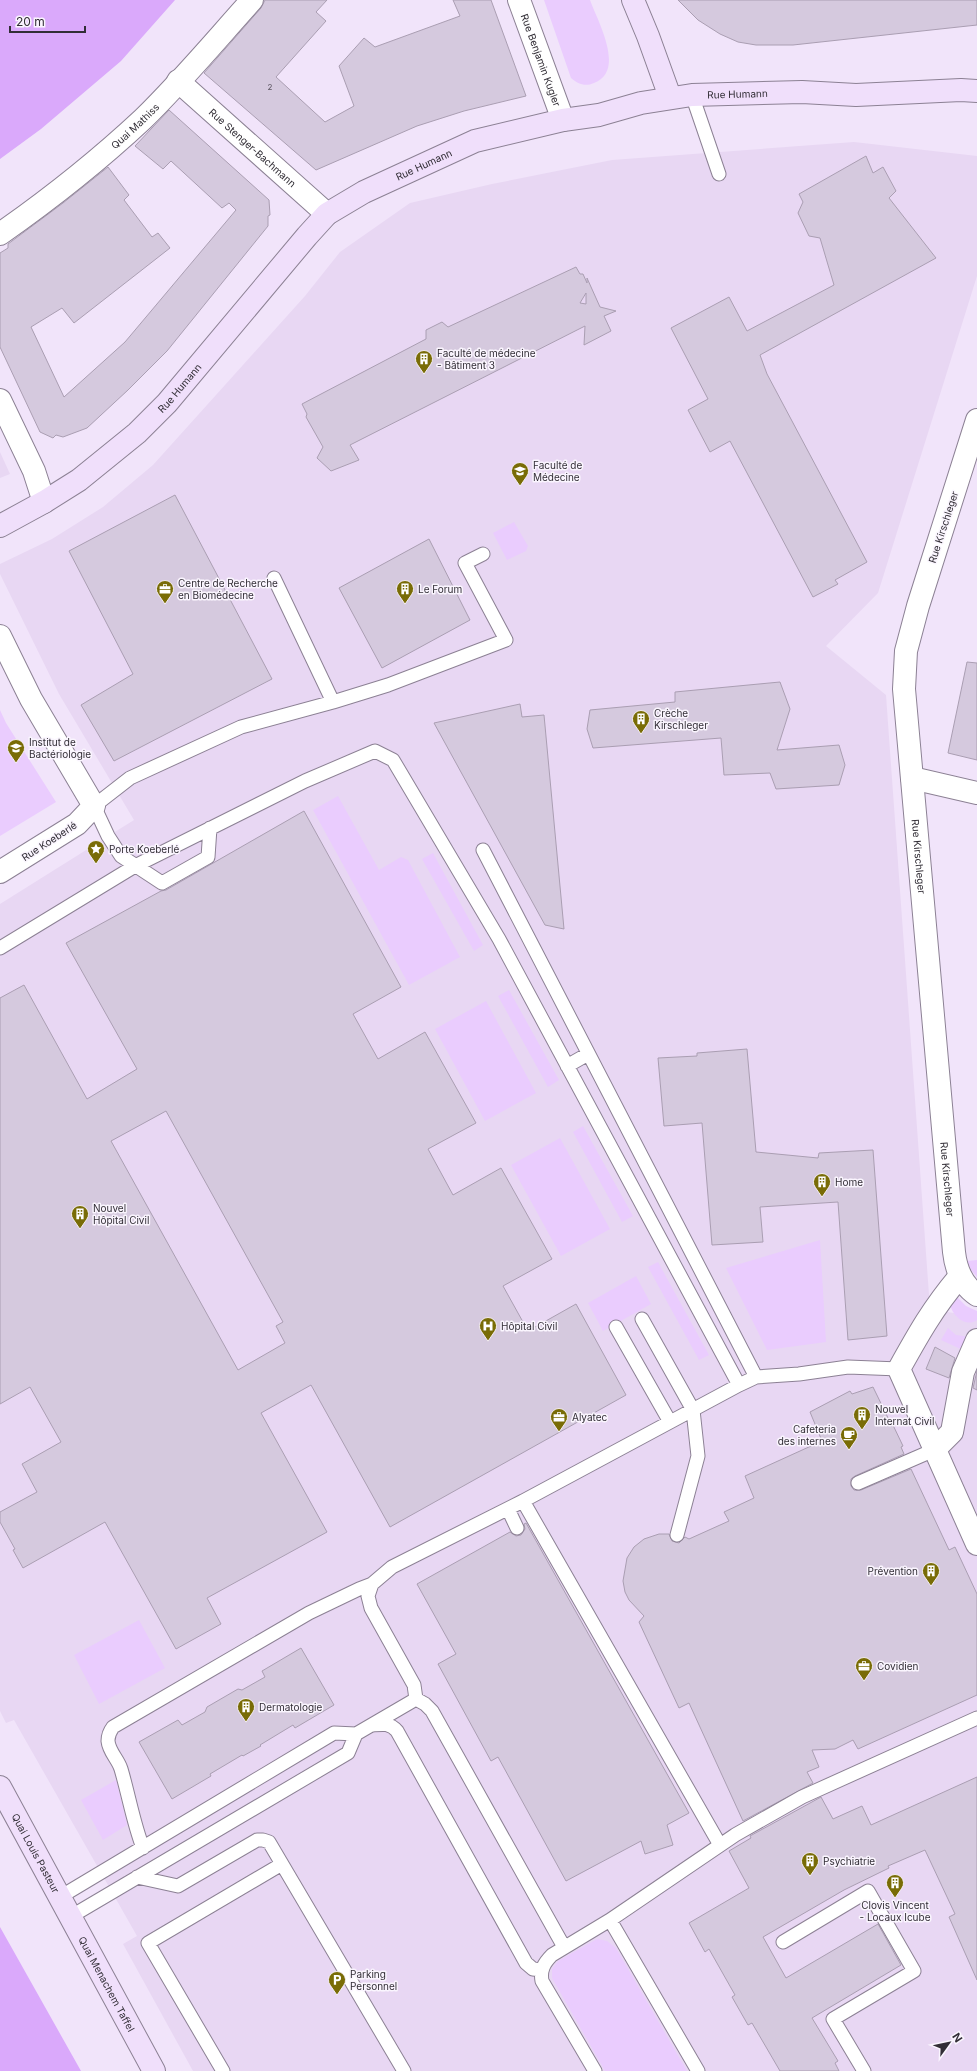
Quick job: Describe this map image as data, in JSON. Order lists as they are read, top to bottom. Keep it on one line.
{"streets":{"street":["Rue Benjamin Kugler","Rue Humann","Quai Mathiss","Rue Stenger-Bachmann","Rue Kirschleger","Rue Koeberlé","Quai Louis Pasteur","Quai Menachem Taffel"]},"crossings":[["Rue Benjamin Kugler","Rue Humann"],["Rue Humann","Rue Stenger-Bachmann"],["Quai Mathiss","Rue Stenger-Bachmann"],["Quai Louis Pasteur","Quai Menachem Taffel"]],"places":{"building":["Faculté de médecine - Bâtiment 3","Le Forum","Crèche Kirschleger","Home","Nouvel Hôpital Civil","Nouvel Internat Civil","Prévention","Dermatologie","Psychiatrie","Clovis Vincent - Locaux Icube"],"school or university":["Faculté de Médecine","Institut de Bactériologie"],"office":["Centre de Recherche en Biomédecine","Alyatec","Covidien"],"place":["Porte Koeberlé"],"hospital":["Hôpital Civil"],"cafe":["Cafeteria des internes"],"parking":["Parking Personnel"]},"house_numbers":["2"],"scale_bar":"20 m","north":"top right"}
